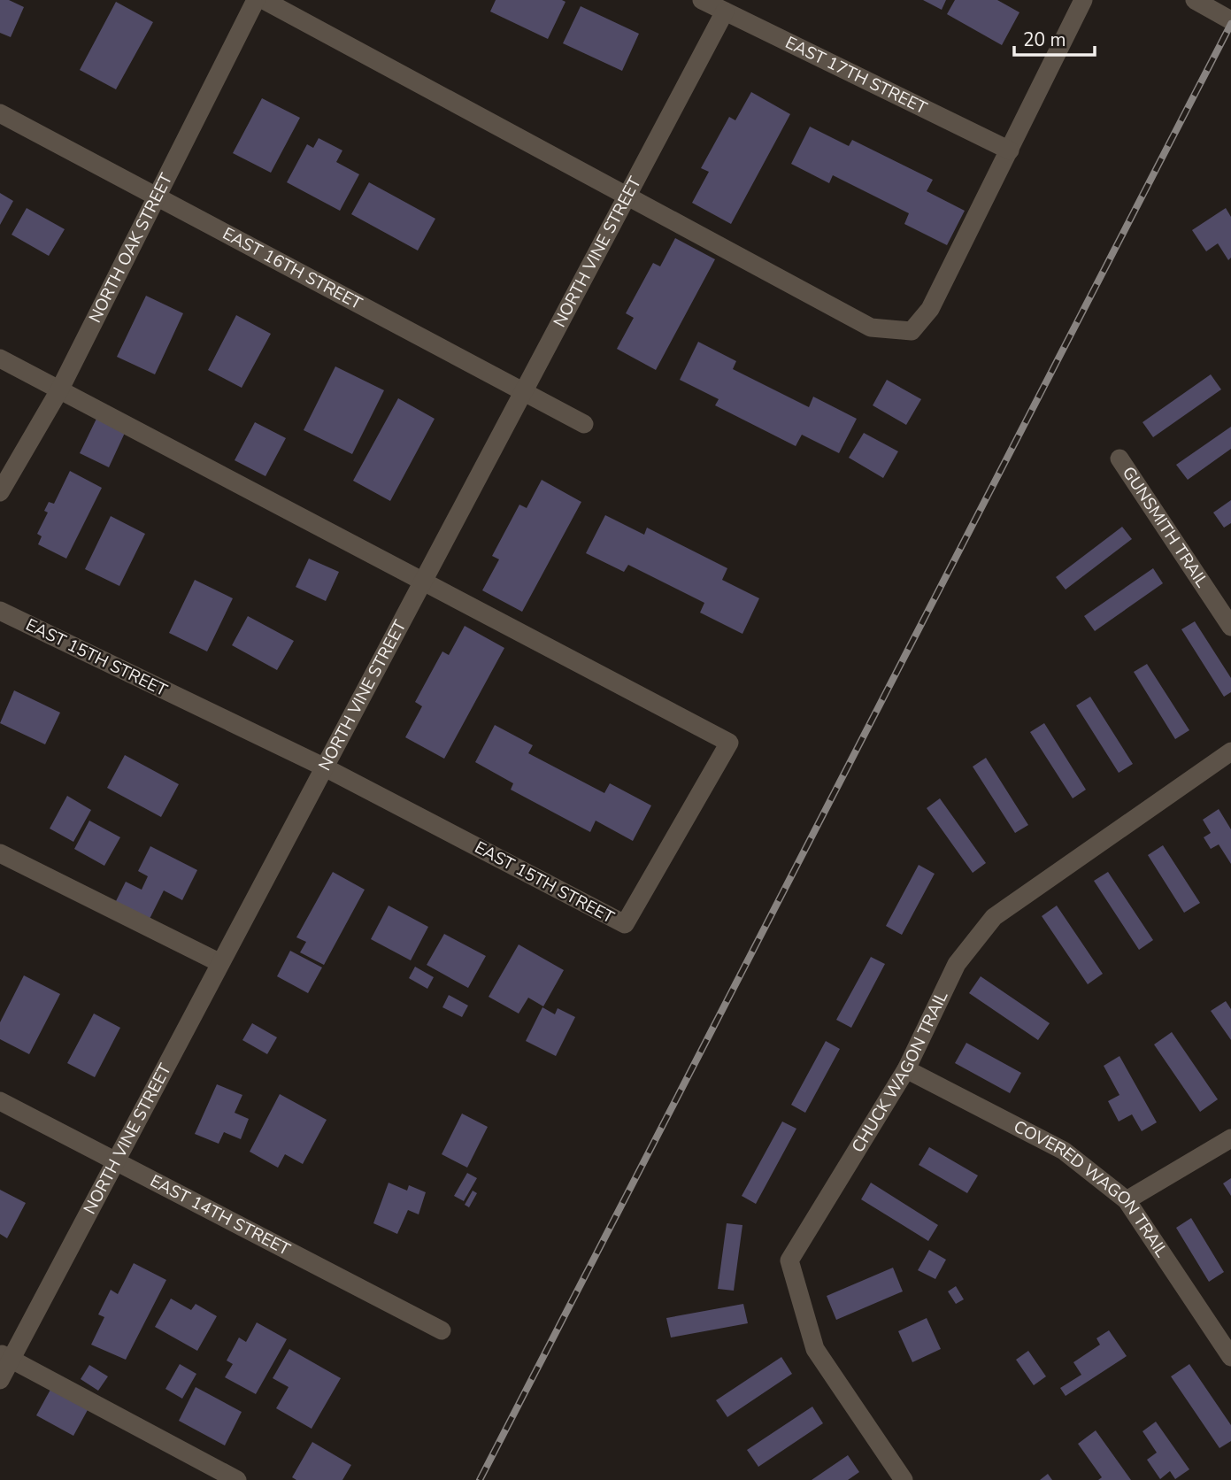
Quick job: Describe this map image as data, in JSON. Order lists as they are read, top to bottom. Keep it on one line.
{"streets":{"street":["EAST 17TH STREET","NORTH OAK STREET","NORTH VINE STREET","EAST 16TH STREET","GUNSMITH TRAIL","EAST 15TH STREET","CHUCK WAGON TRAIL","COVERED WAGON TRAIL","EAST 14TH STREET"]},"crossings":[["EAST 17TH STREET","NORTH VINE STREET"],["NORTH OAK STREET","EAST 16TH STREET"],["NORTH VINE STREET","EAST 16TH STREET"],["NORTH VINE STREET","EAST 15TH STREET"],["NORTH VINE STREET","EAST 14TH STREET"],["CHUCK WAGON TRAIL","COVERED WAGON TRAIL"]],"scale_bar":"20 m"}
